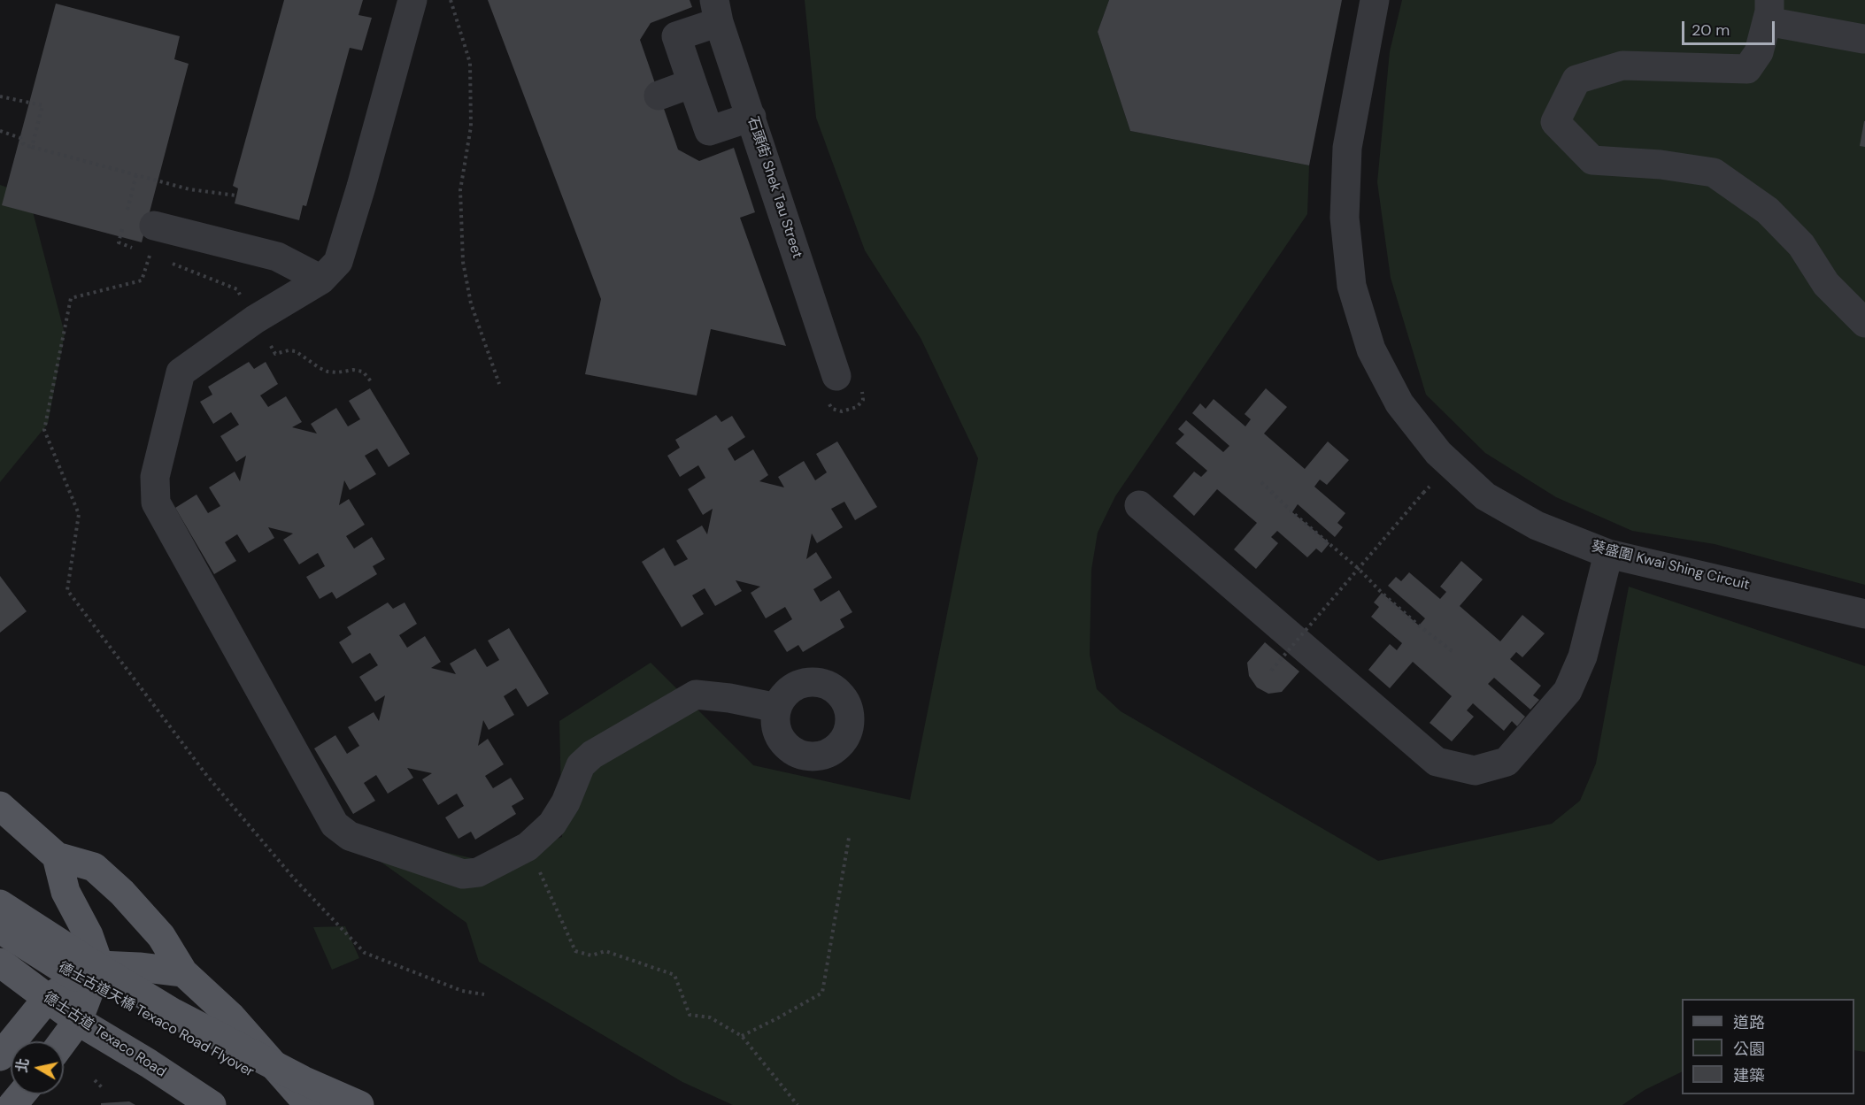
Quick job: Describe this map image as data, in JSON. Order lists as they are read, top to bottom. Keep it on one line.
{"streets":{"main road":["德士古道天橋 Texaco Road Flyover","德士古道 Texaco Road"],"street":["石頭街 Shek Tau Street","葵盛圍 Kwai Shing Circuit"]},"legend":["道路","公園","建築"],"scale_bar":"20 m","north":"left"}
